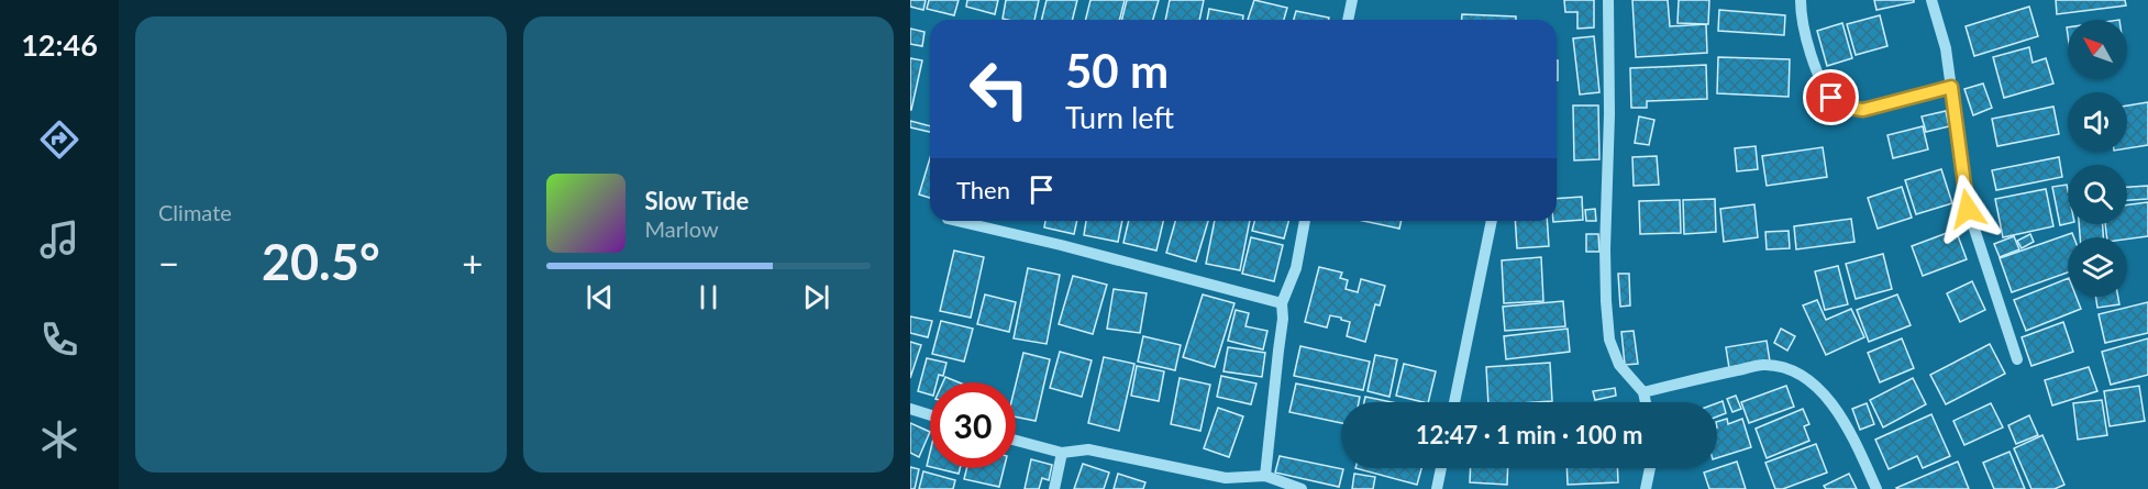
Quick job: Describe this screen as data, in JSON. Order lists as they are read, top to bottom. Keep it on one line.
{"north":"top left","page":{"tabs":"12:46","tile":"Climate","turn":["50 m","Turn left"],"then":"Then","song":["Slow Tide","Marlow"],"heat":["−","20.5°","+"],"limit":"30","trip":"12:47 · 1 min · 100 m"}}
